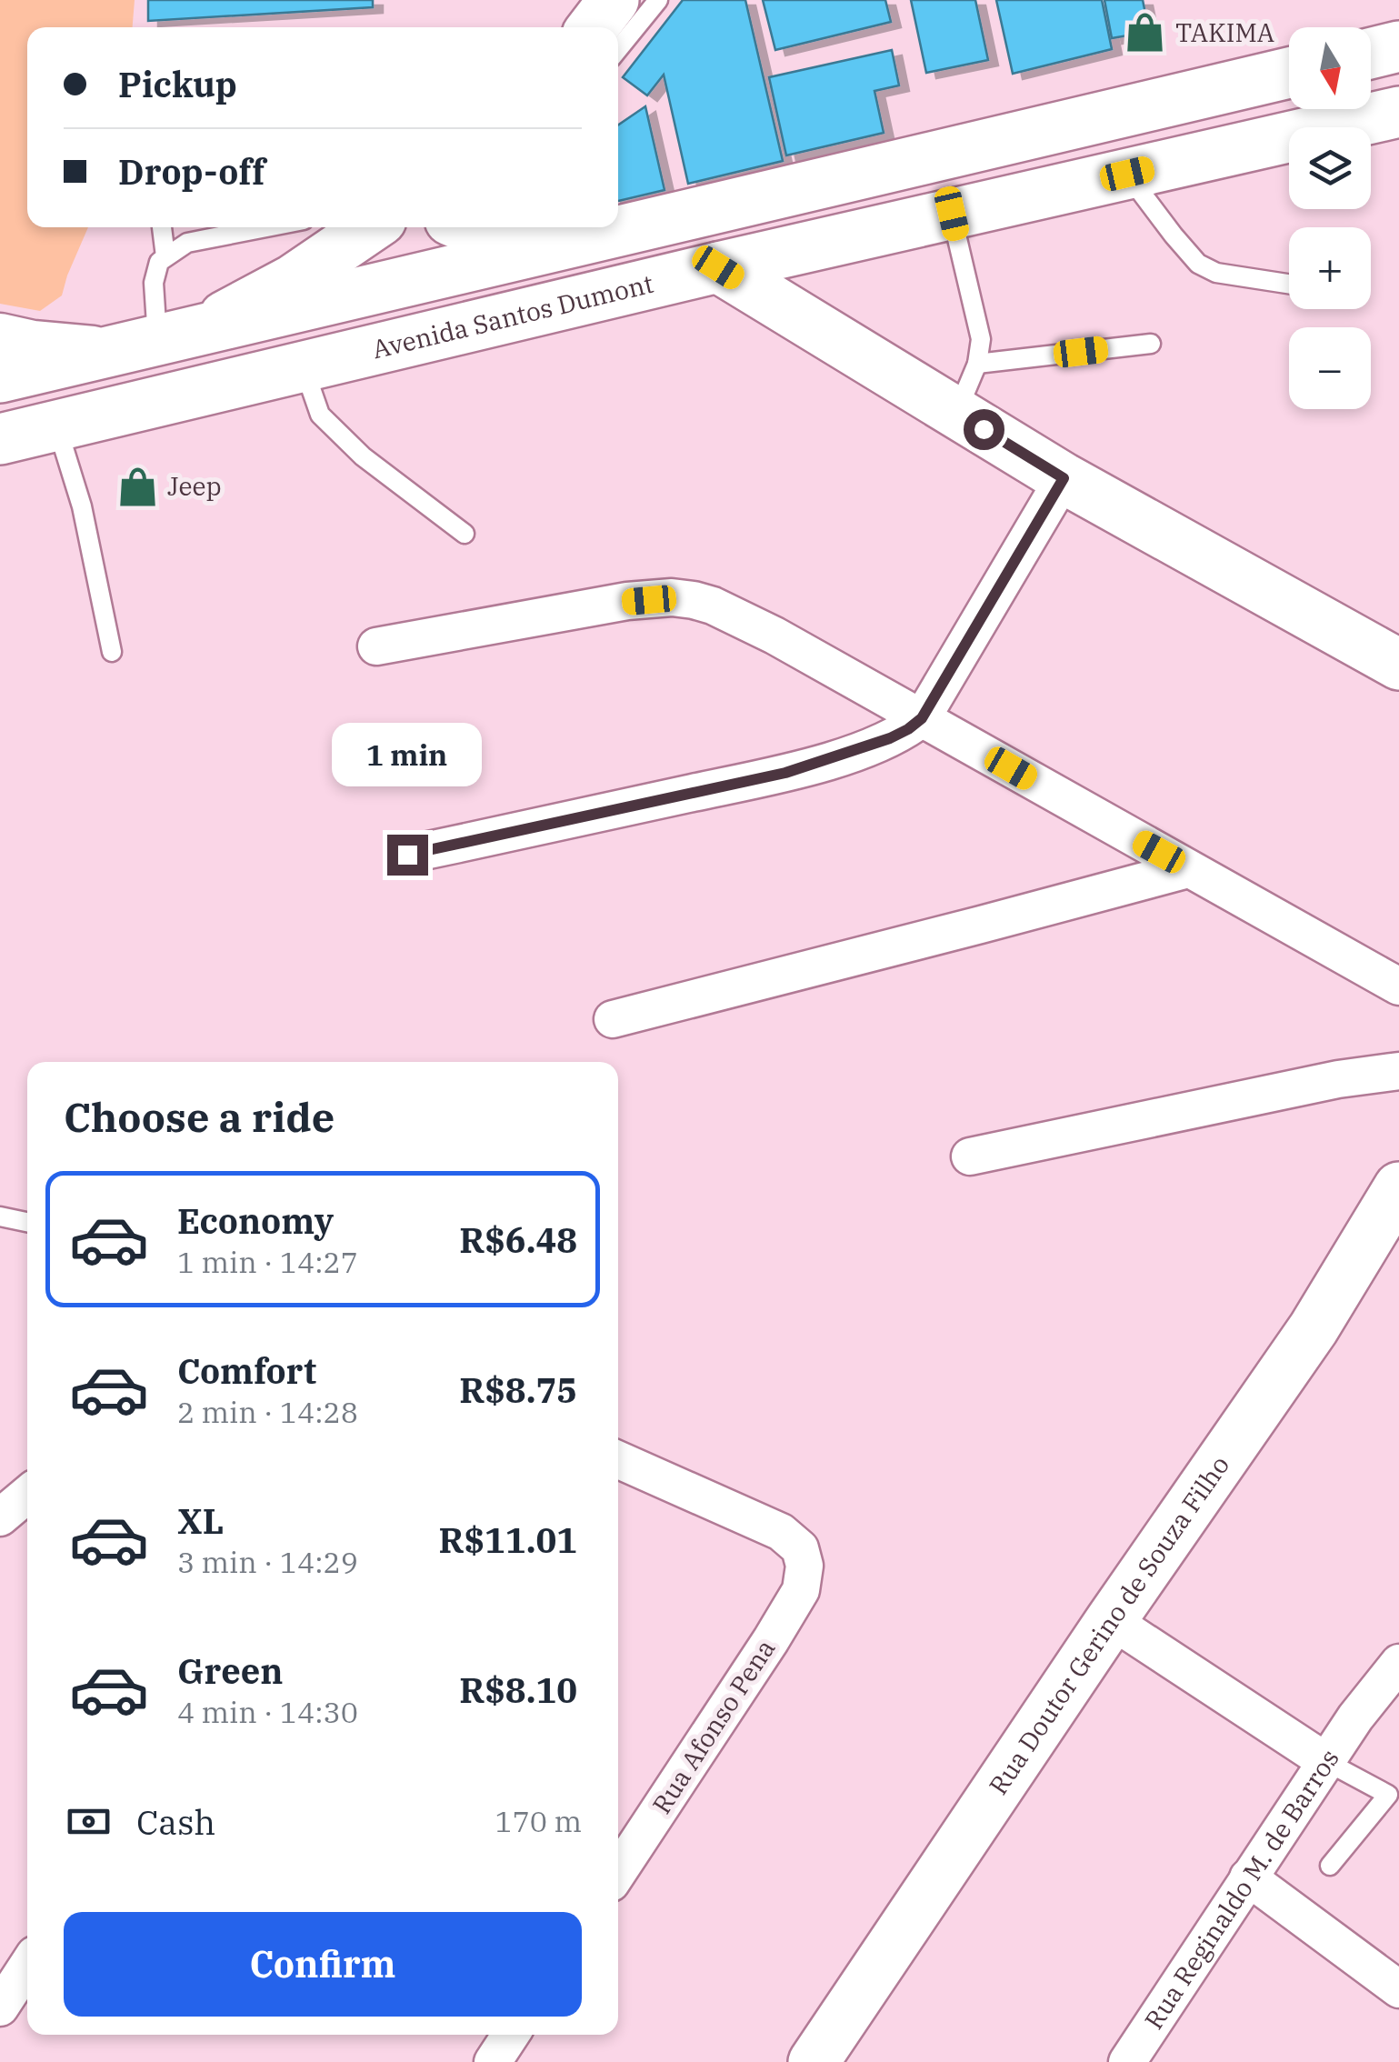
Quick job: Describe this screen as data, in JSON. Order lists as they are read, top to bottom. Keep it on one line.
{"streets":{"main road":["Avenida Santos Dumont","Rua Doutor Gerino de Souza Filho"],"street":["Rua Afonso Pena","Rua Reginaldo M. de Barros"]},"places":{"shop":["TAKIMA","Jeep"]},"north":"bottom","page":{"map_buttons":["+","−"],"banner":["Pickup","Drop-off"],"bubble":"1 min","heading":"Choose a ride","list":[{"name":"Economy","note":"1 min · 14:27","value":"R$6.48"},{"name":"Comfort","note":"2 min · 14:28","value":"R$8.75"},{"name":"XL","note":"3 min · 14:29","value":"R$11.01"},{"name":"Green","note":"4 min · 14:30","value":"R$8.10"}],"pay":["Cash","170 m"],"buttons":"Confirm"}}
